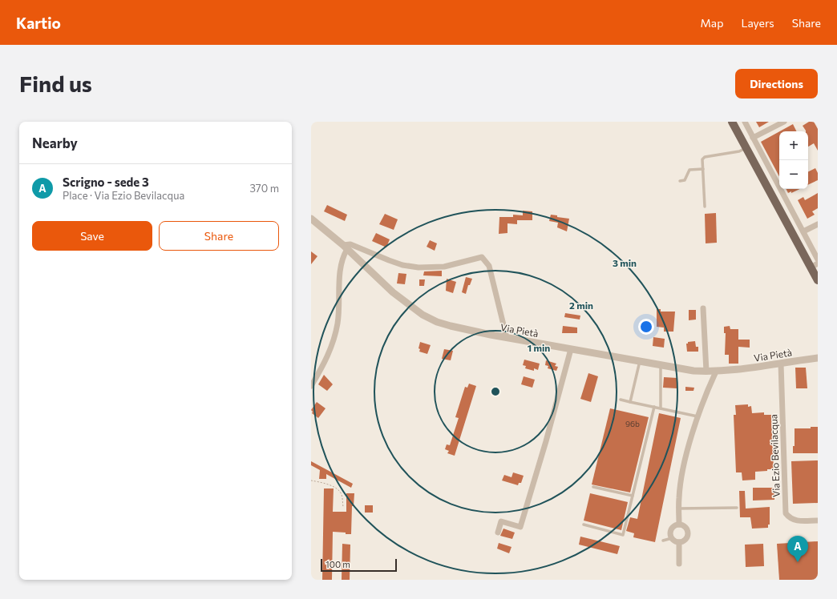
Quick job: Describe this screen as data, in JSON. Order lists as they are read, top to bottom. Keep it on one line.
{"streets":{"street":["Via Pietà","Via Ezio Bevilacqua"]},"crossings":[["Via Pietà","Via Ezio Bevilacqua"]],"house_numbers":["96b"],"scale_bar":"100 m","page":{"header":"Kartio","nav":["Map","Layers","Share"],"buttons":["Directions",["Save","Share"]],"title":"Find us","heading":"Nearby","map_buttons":["+","−"],"list":[{"mark":"A","name":"Scrigno - sede 3","note":"Place · Via Ezio Bevilacqua","value":"370 m"}],"pins":"A","scale":"100 m"},"rings":["3 min","2 min","1 min"]}
